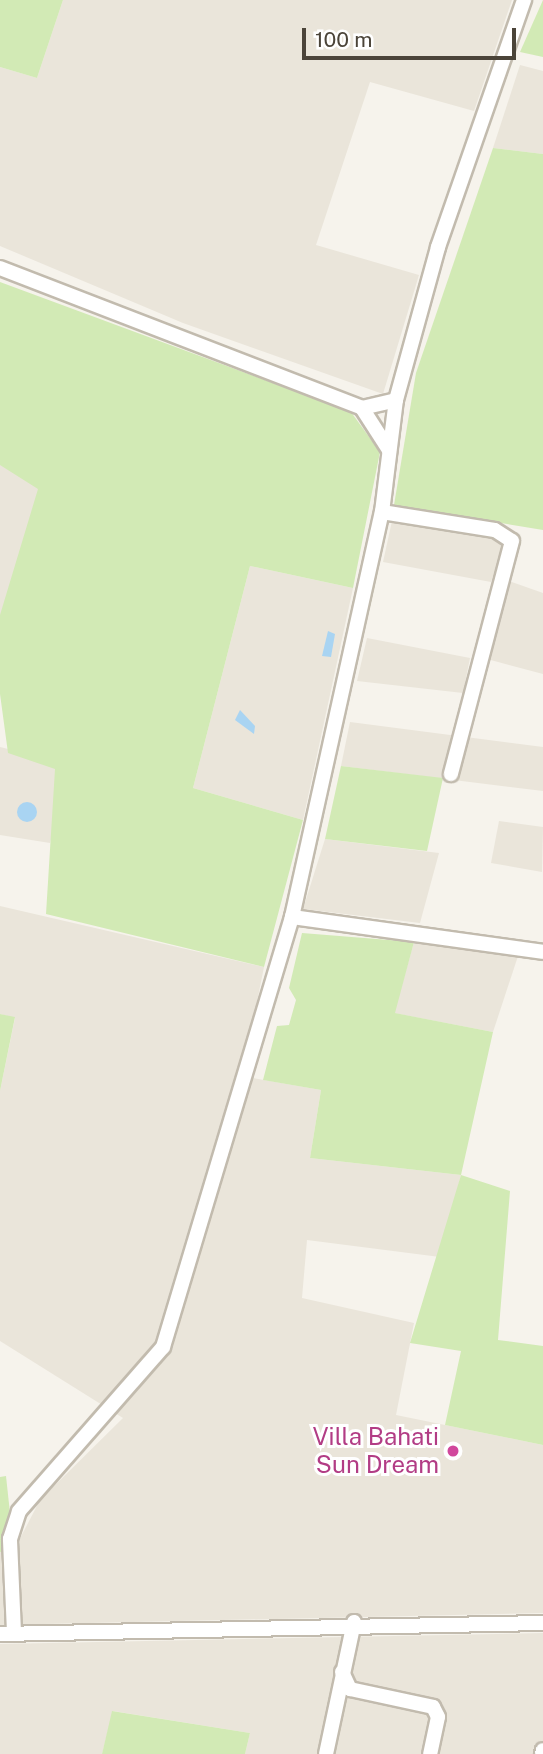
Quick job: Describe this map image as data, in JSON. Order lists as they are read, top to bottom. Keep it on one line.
{"places":["Villa Bahati Sun Dream"],"scale_bar":"100 m"}
